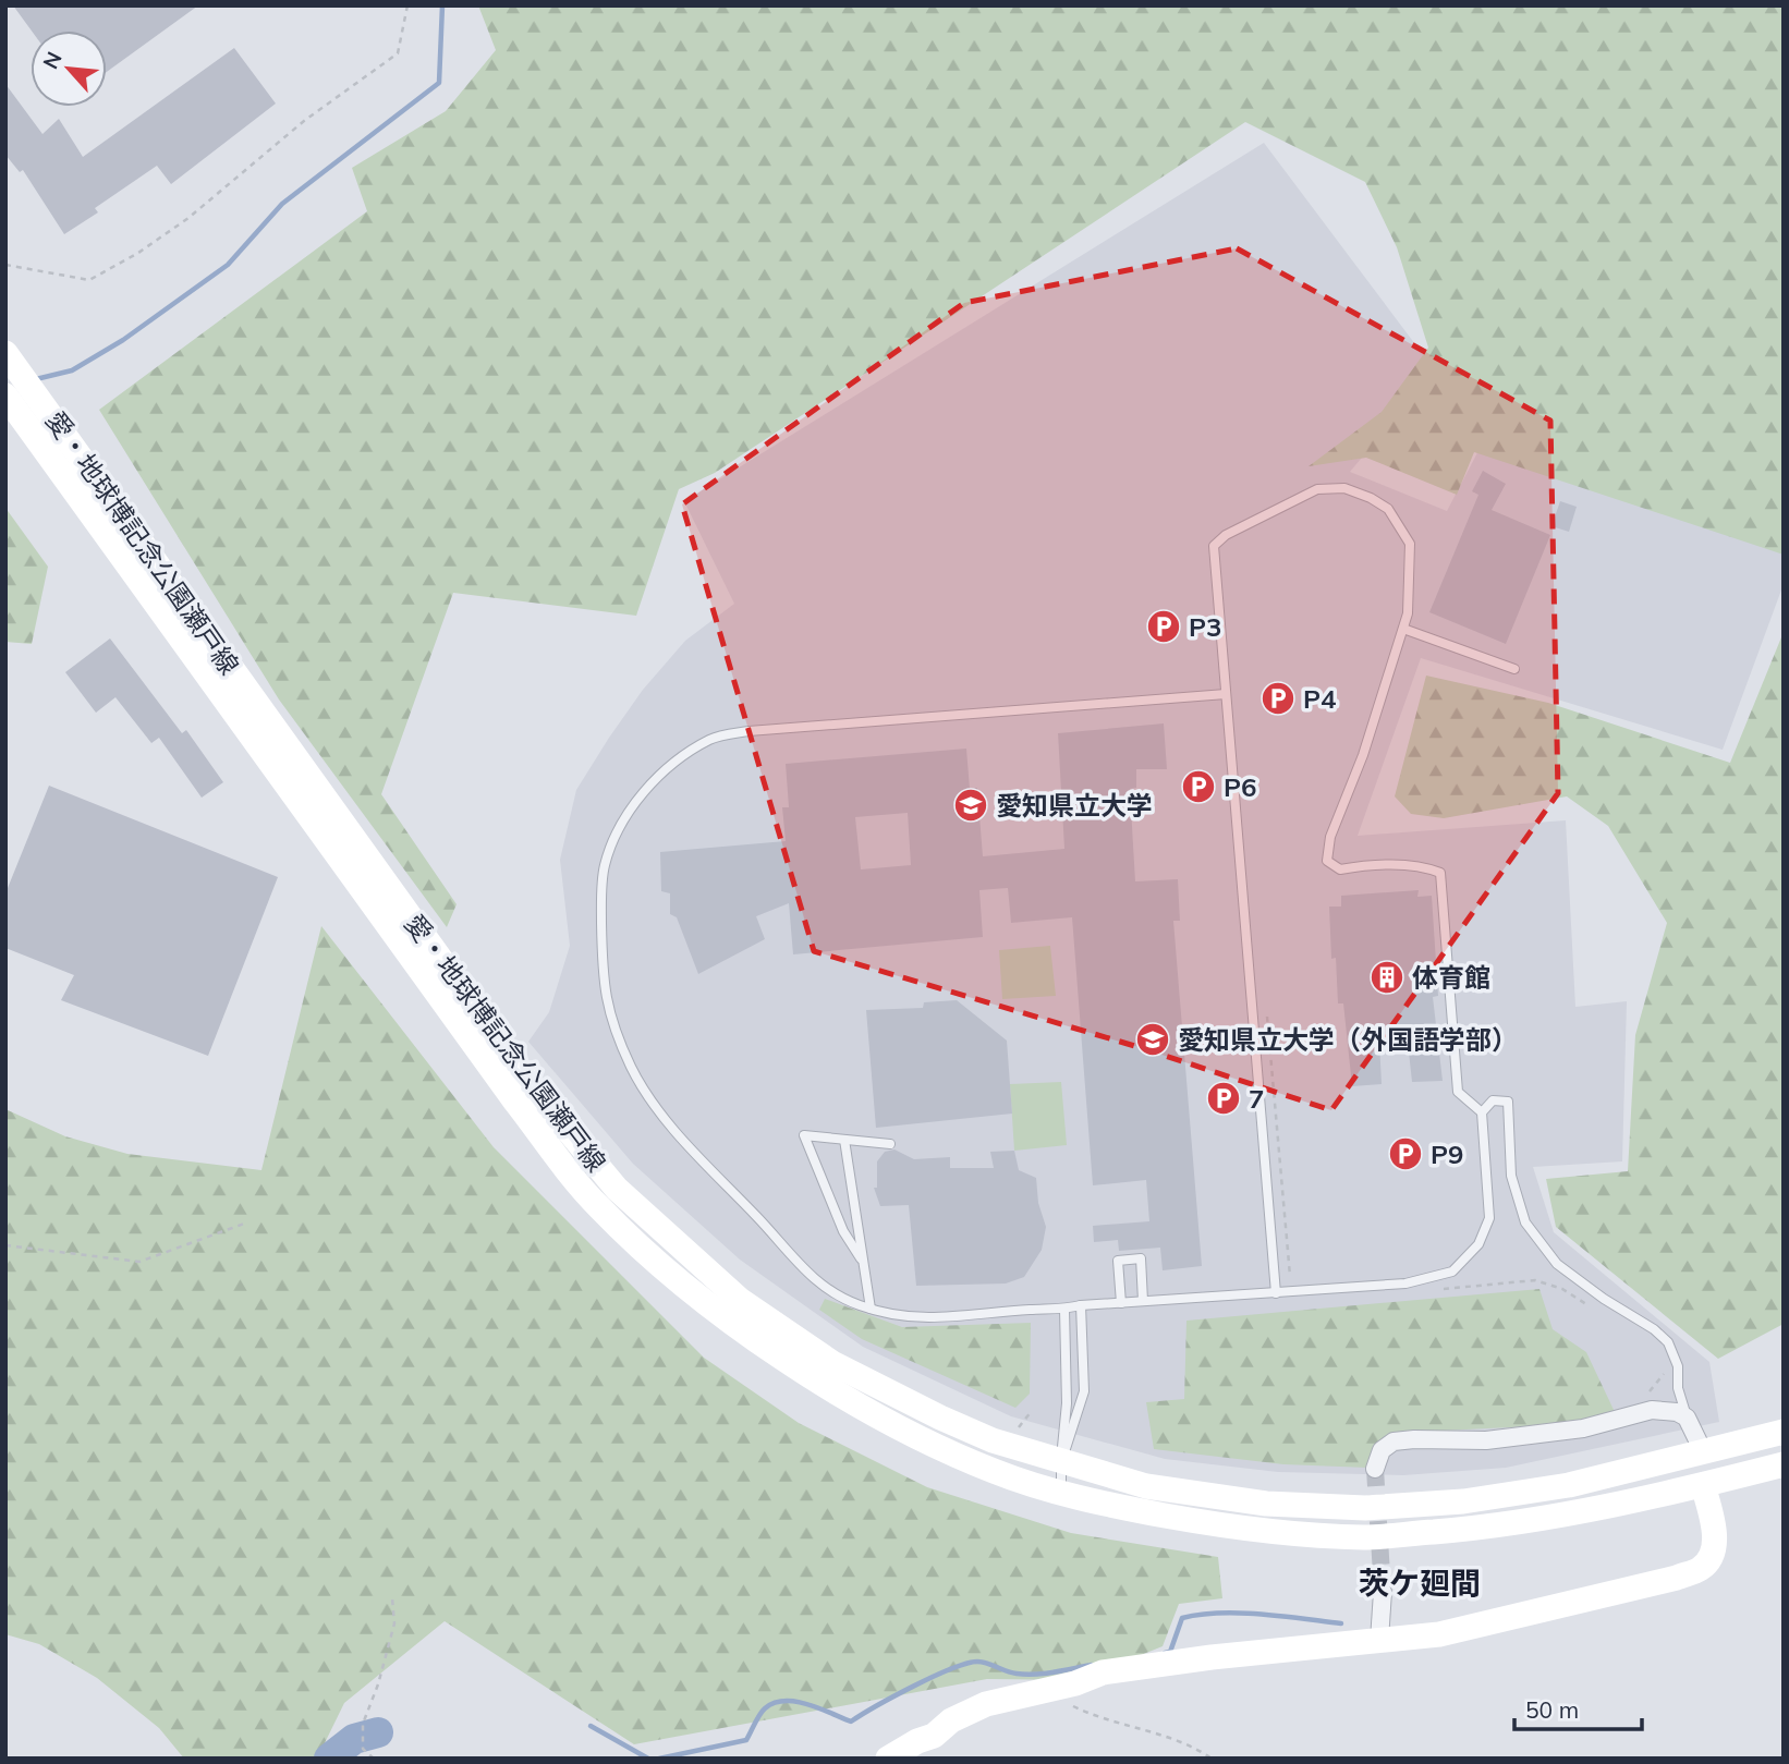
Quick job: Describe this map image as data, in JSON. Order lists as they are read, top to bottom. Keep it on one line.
{"streets":{"main road":["愛・地球博記念公園瀬戸線"]},"districts":["茨ケ廻間"],"places":{"parking":["P3","P4","P6","7","P9"],"school or university":["愛知県立大学","愛知県立大学（外国語学部）"],"building":["体育館"]},"scale_bar":"50 m","north":"top left"}
